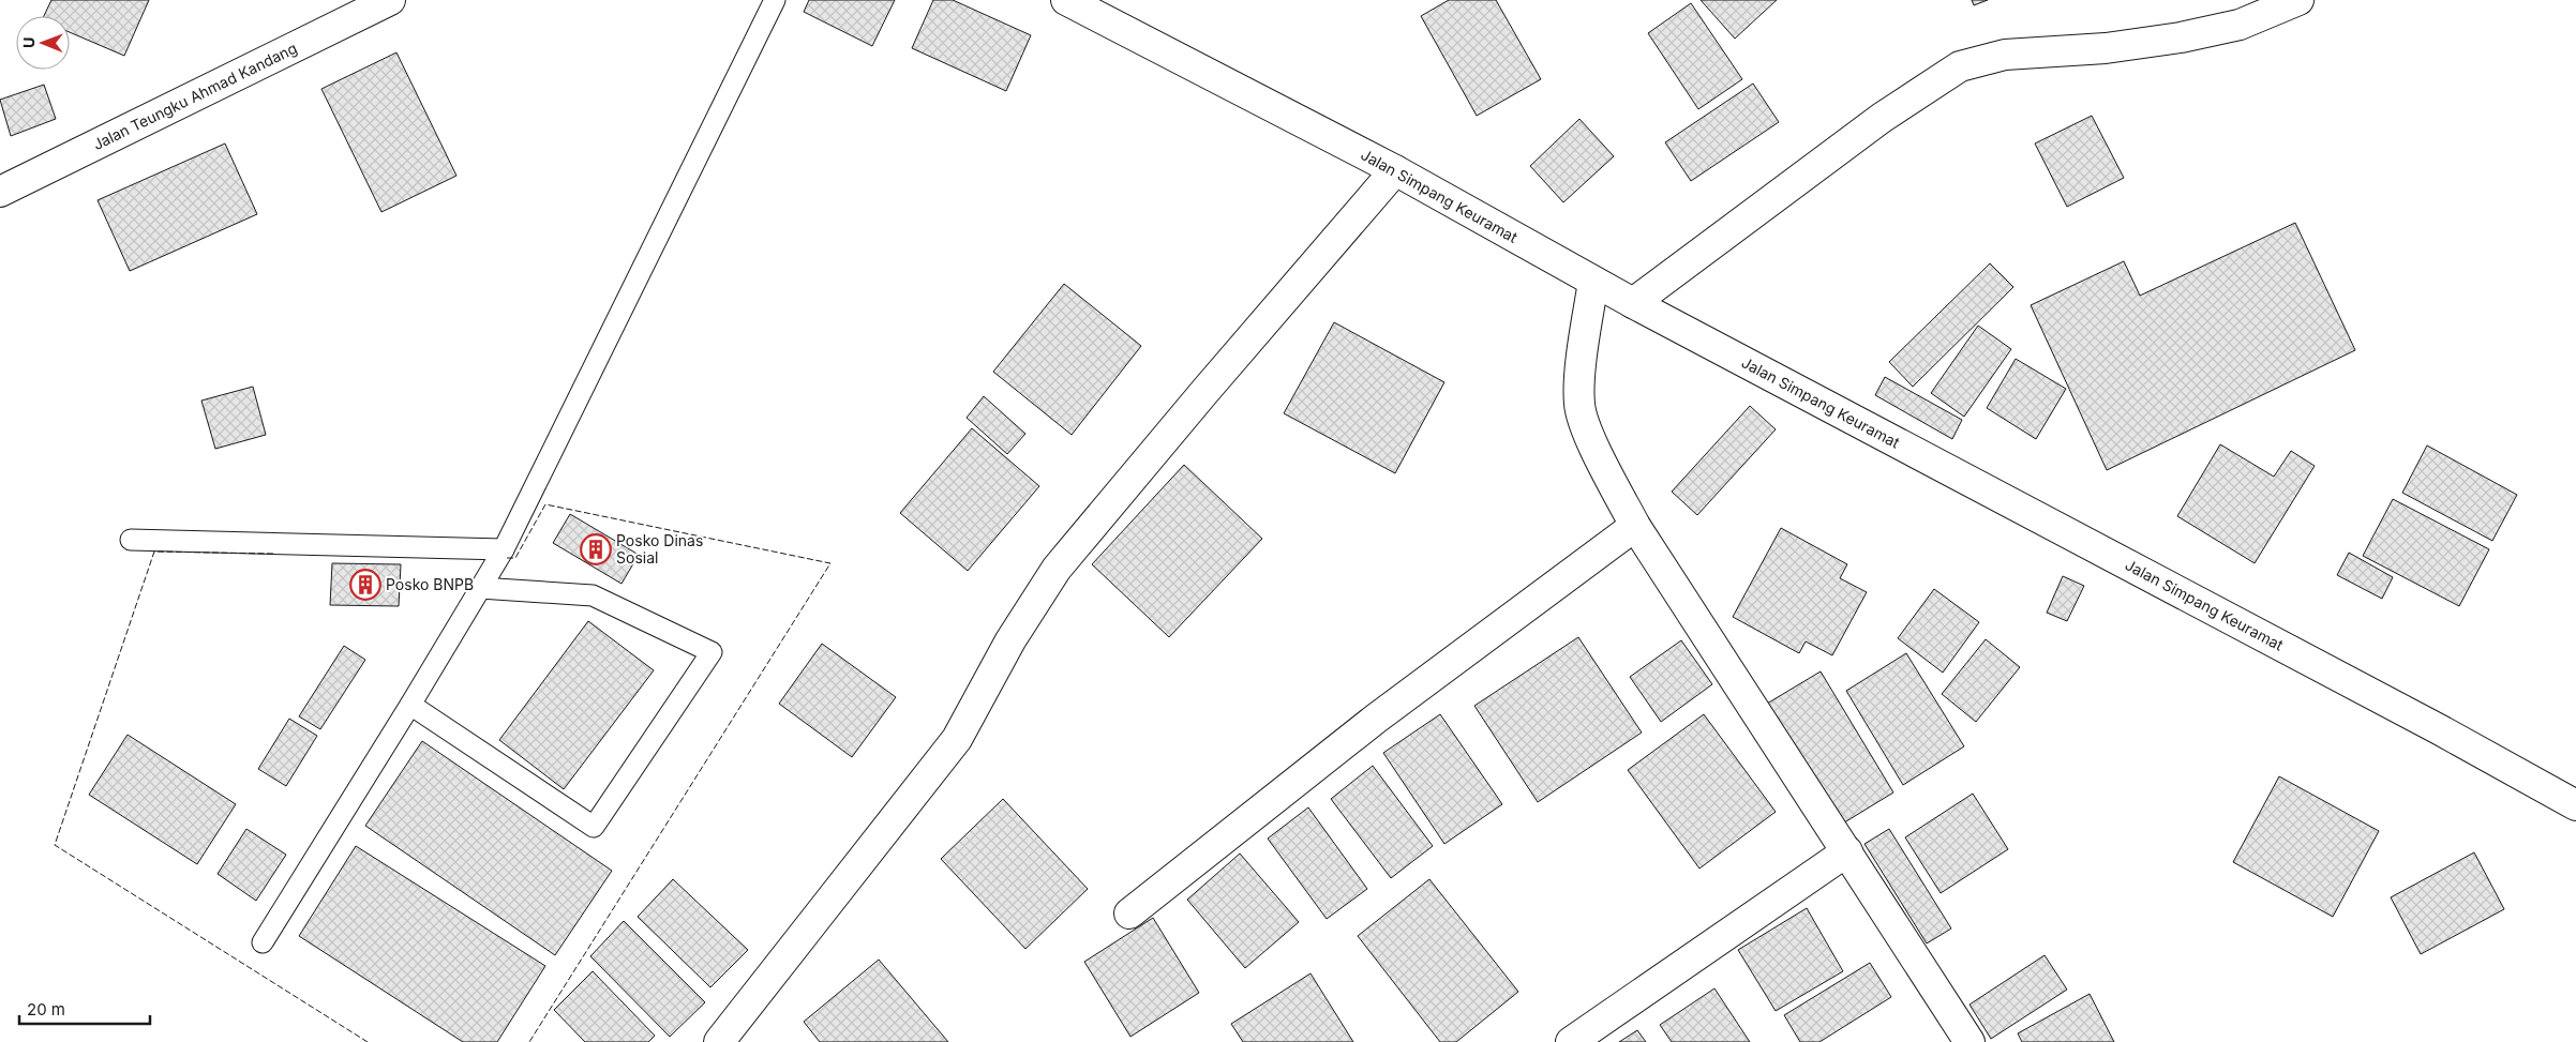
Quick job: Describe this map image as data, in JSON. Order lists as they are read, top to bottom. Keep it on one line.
{"streets":{"street":["Jalan Teungku Ahmad Kandang","Jalan Simpang Keuramat"]},"places":{"building":["Posko Dinas Sosial","Posko BNPB"]},"scale_bar":"20 m","north":"left"}
